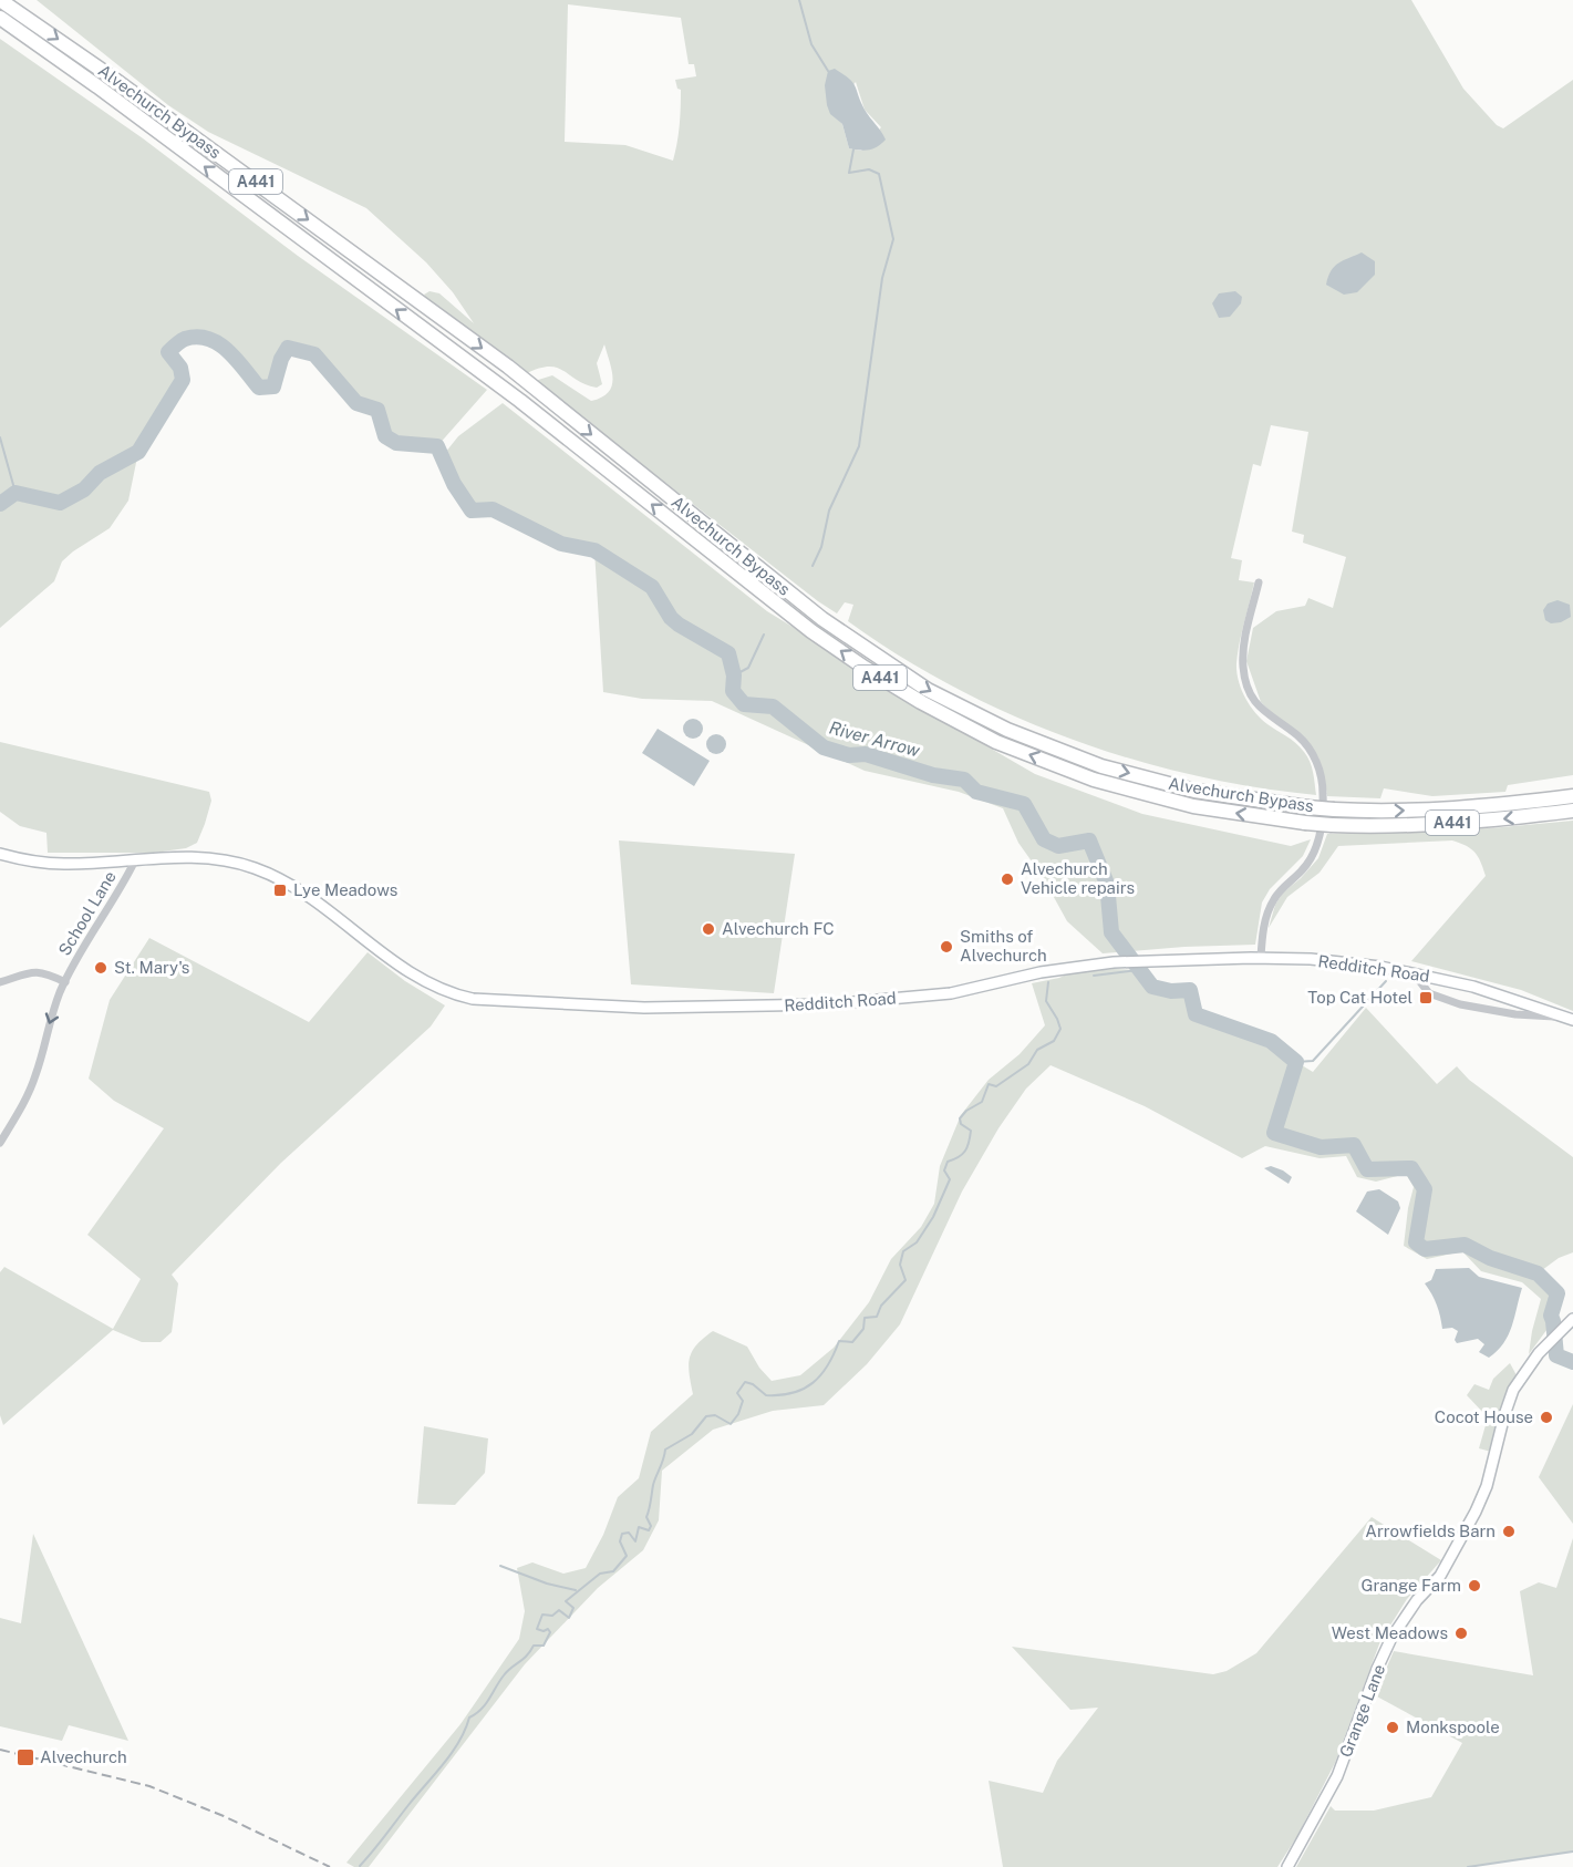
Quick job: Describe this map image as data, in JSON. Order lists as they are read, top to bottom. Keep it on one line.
{"streets":{"highway":["Alvechurch Bypass","A441"],"main road":["Redditch Road","Grange Lane"],"street":["School Lane"]},"crossings":[["School Lane","Redditch Road"]],"one_way":["School Lane"],"water":["River Arrow"],"places":{"other":["Alvechurch Vehicle repairs","Alvechurch FC","Smiths of Alvechurch","St. Mary's","Cocot House","Arrowfields Barn","Grange Farm","West Meadows","Monkspoole"],"transit":["Lye Meadows","Top Cat Hotel","Alvechurch"]}}
